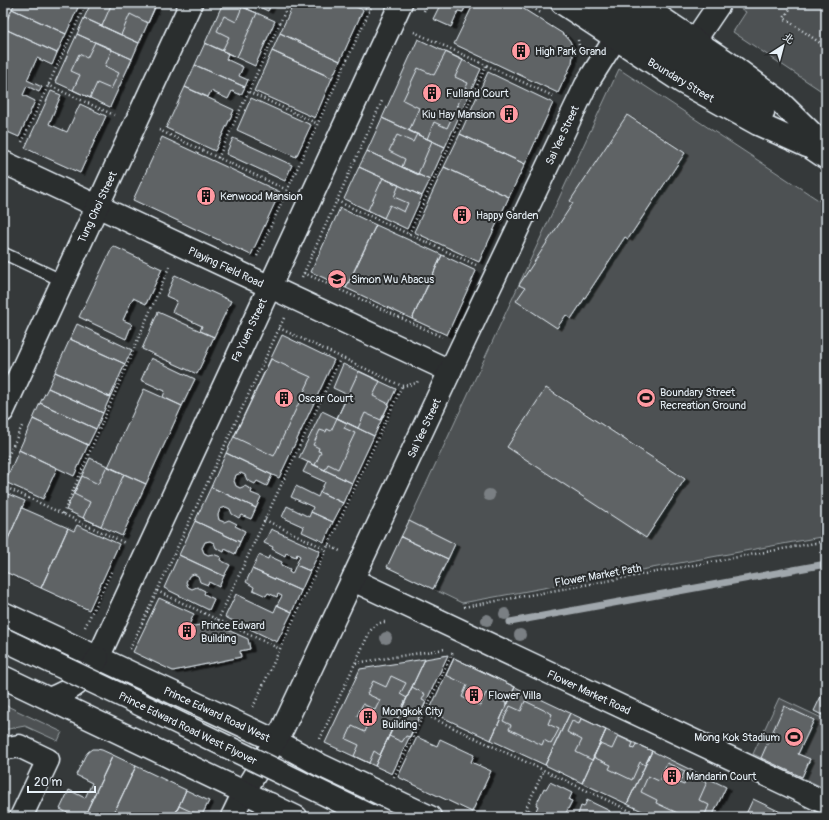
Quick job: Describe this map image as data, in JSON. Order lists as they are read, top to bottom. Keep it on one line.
{"streets":{"street":["Boundary Street","Sai Yee Street","Tung Choi Street","Playing Field Road","Fa Yuen Street","Flower Market Road","Prince Edward Road West","Prince Edward Road West Flyover"],"path":["Flower Market Path"]},"crossings":[["Boundary Street","Sai Yee Street"],["Sai Yee Street","Playing Field Road"],["Sai Yee Street","Flower Market Road"],["Sai Yee Street","Prince Edward Road West"],["Tung Choi Street","Playing Field Road"],["Playing Field Road","Fa Yuen Street"],["Fa Yuen Street","Prince Edward Road West"]],"places":{"building":["High Park Grand","Fulland Court","Kiu Hay Mansion","Kenwood Mansion","Happy Garden","Oscar Court","Prince Edward Building","Flower Villa","Mongkok City Building","Mandarin Court"],"school or university":["Simon Wu Abacus"],"sports":["Boundary Street Recreation Ground","Mong Kok Stadium"]},"scale_bar":"20 m","north":"top right"}
